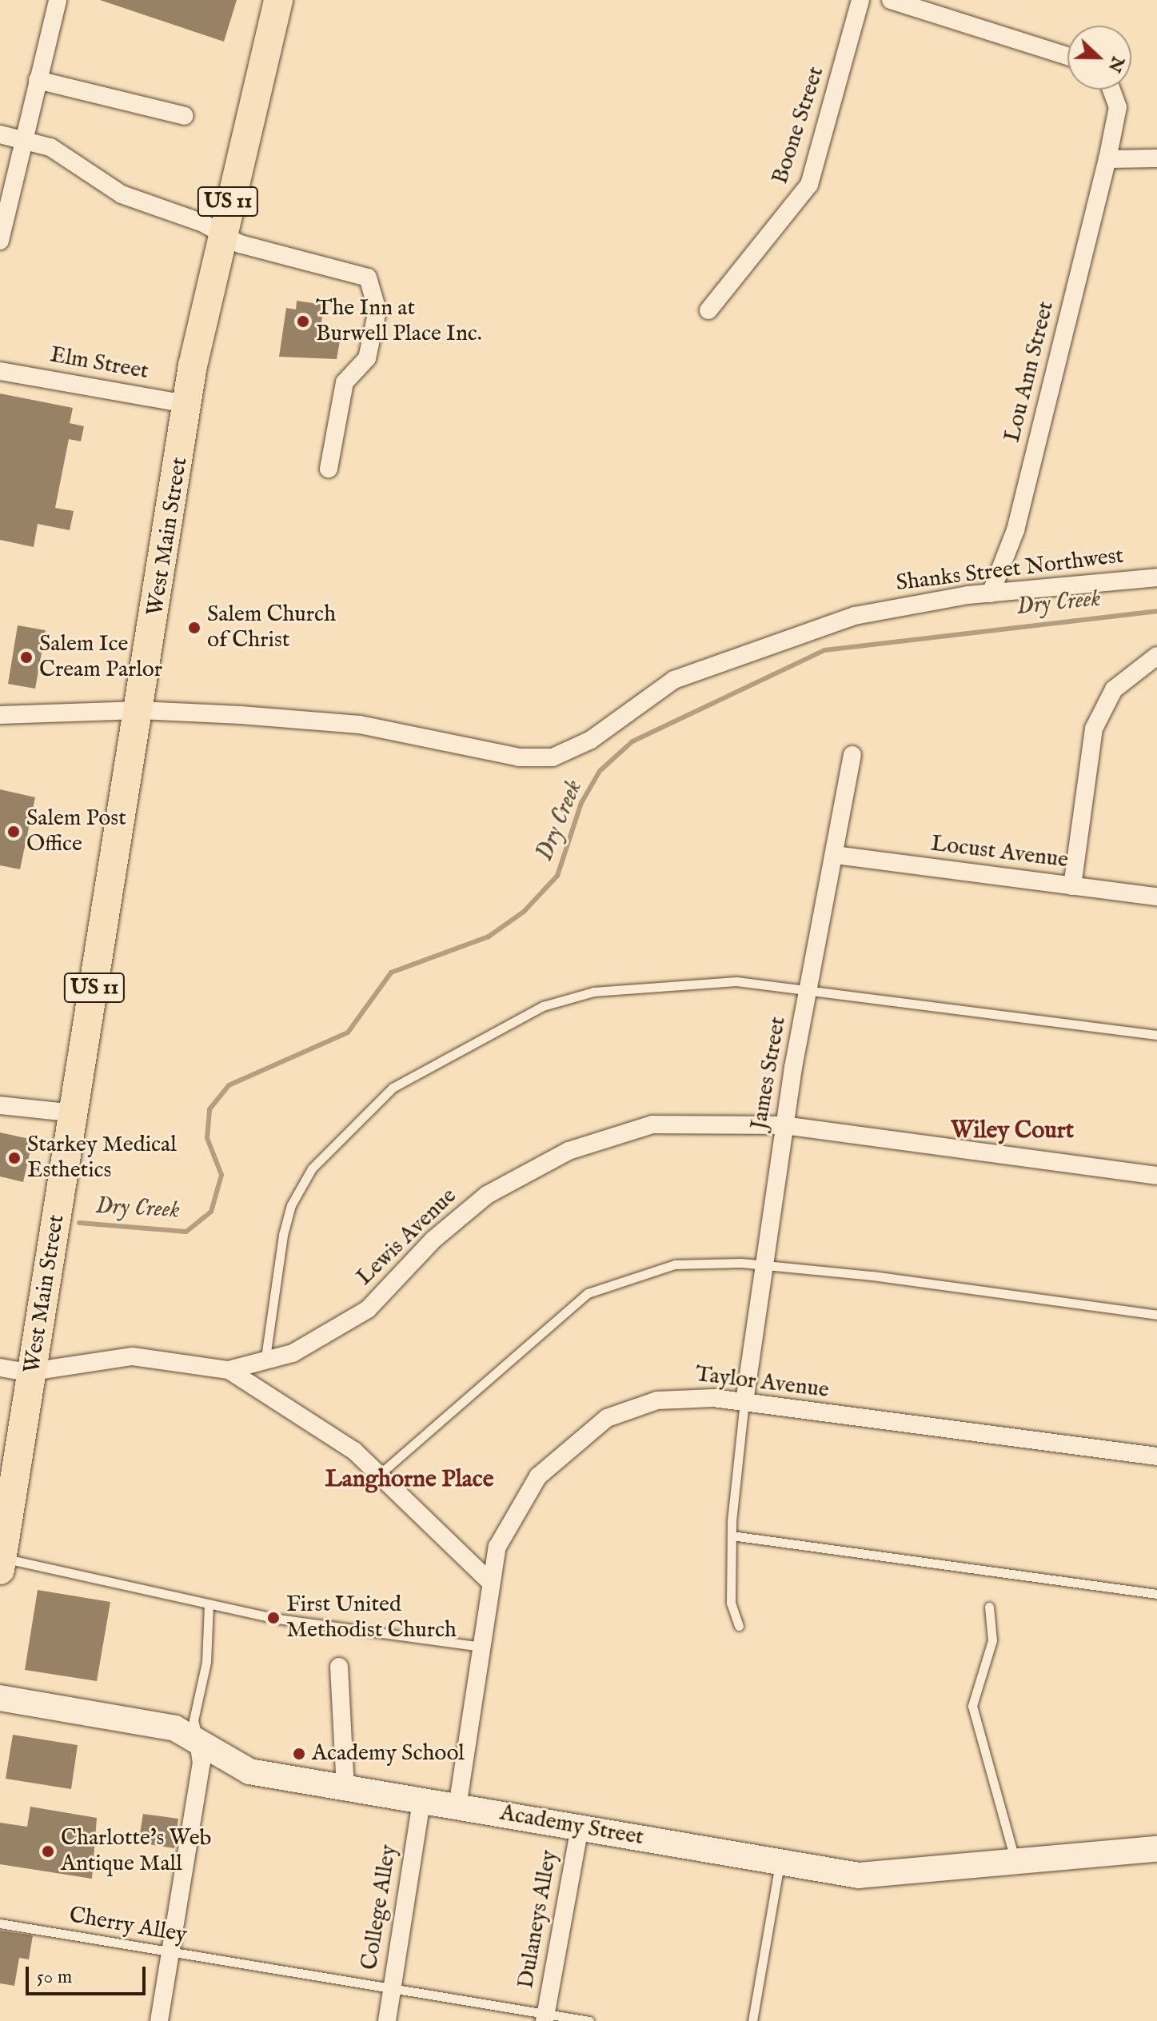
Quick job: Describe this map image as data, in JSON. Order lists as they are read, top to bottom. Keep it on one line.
{"streets":{"main road":["US 11","West Main Street"],"street":["Boone Street","Elm Street","Lou Ann Street","Shanks Street Northwest","Locust Avenue","James Street","Lewis Avenue","Taylor Avenue","Academy Street","College Alley","Dulaneys Alley"],"lane":["Cherry Alley"]},"crossings":[["Elm Street","West Main Street"],["Lou Ann Street","Shanks Street Northwest"],["West Main Street","Shanks Street Northwest"],["West Main Street","Lewis Avenue"],["Locust Avenue","James Street"],["James Street","Lewis Avenue"],["James Street","Taylor Avenue"],["Taylor Avenue","Academy Street"],["Academy Street","College Alley"],["Academy Street","Dulaneys Alley"],["College Alley","Cherry Alley"],["Dulaneys Alley","Cherry Alley"]],"districts":["Wiley Court","Langhorne Place"],"water":["Dry Creek"],"places":["The Inn at Burwell Place Inc.","Salem Church of Christ","Salem Ice Cream Parlor","Salem Post Office","Starkey Medical Esthetics","First United Methodist Church","Academy School","Charlotte's Web Antique Mall"],"scale_bar":"50 m","north":"right"}
